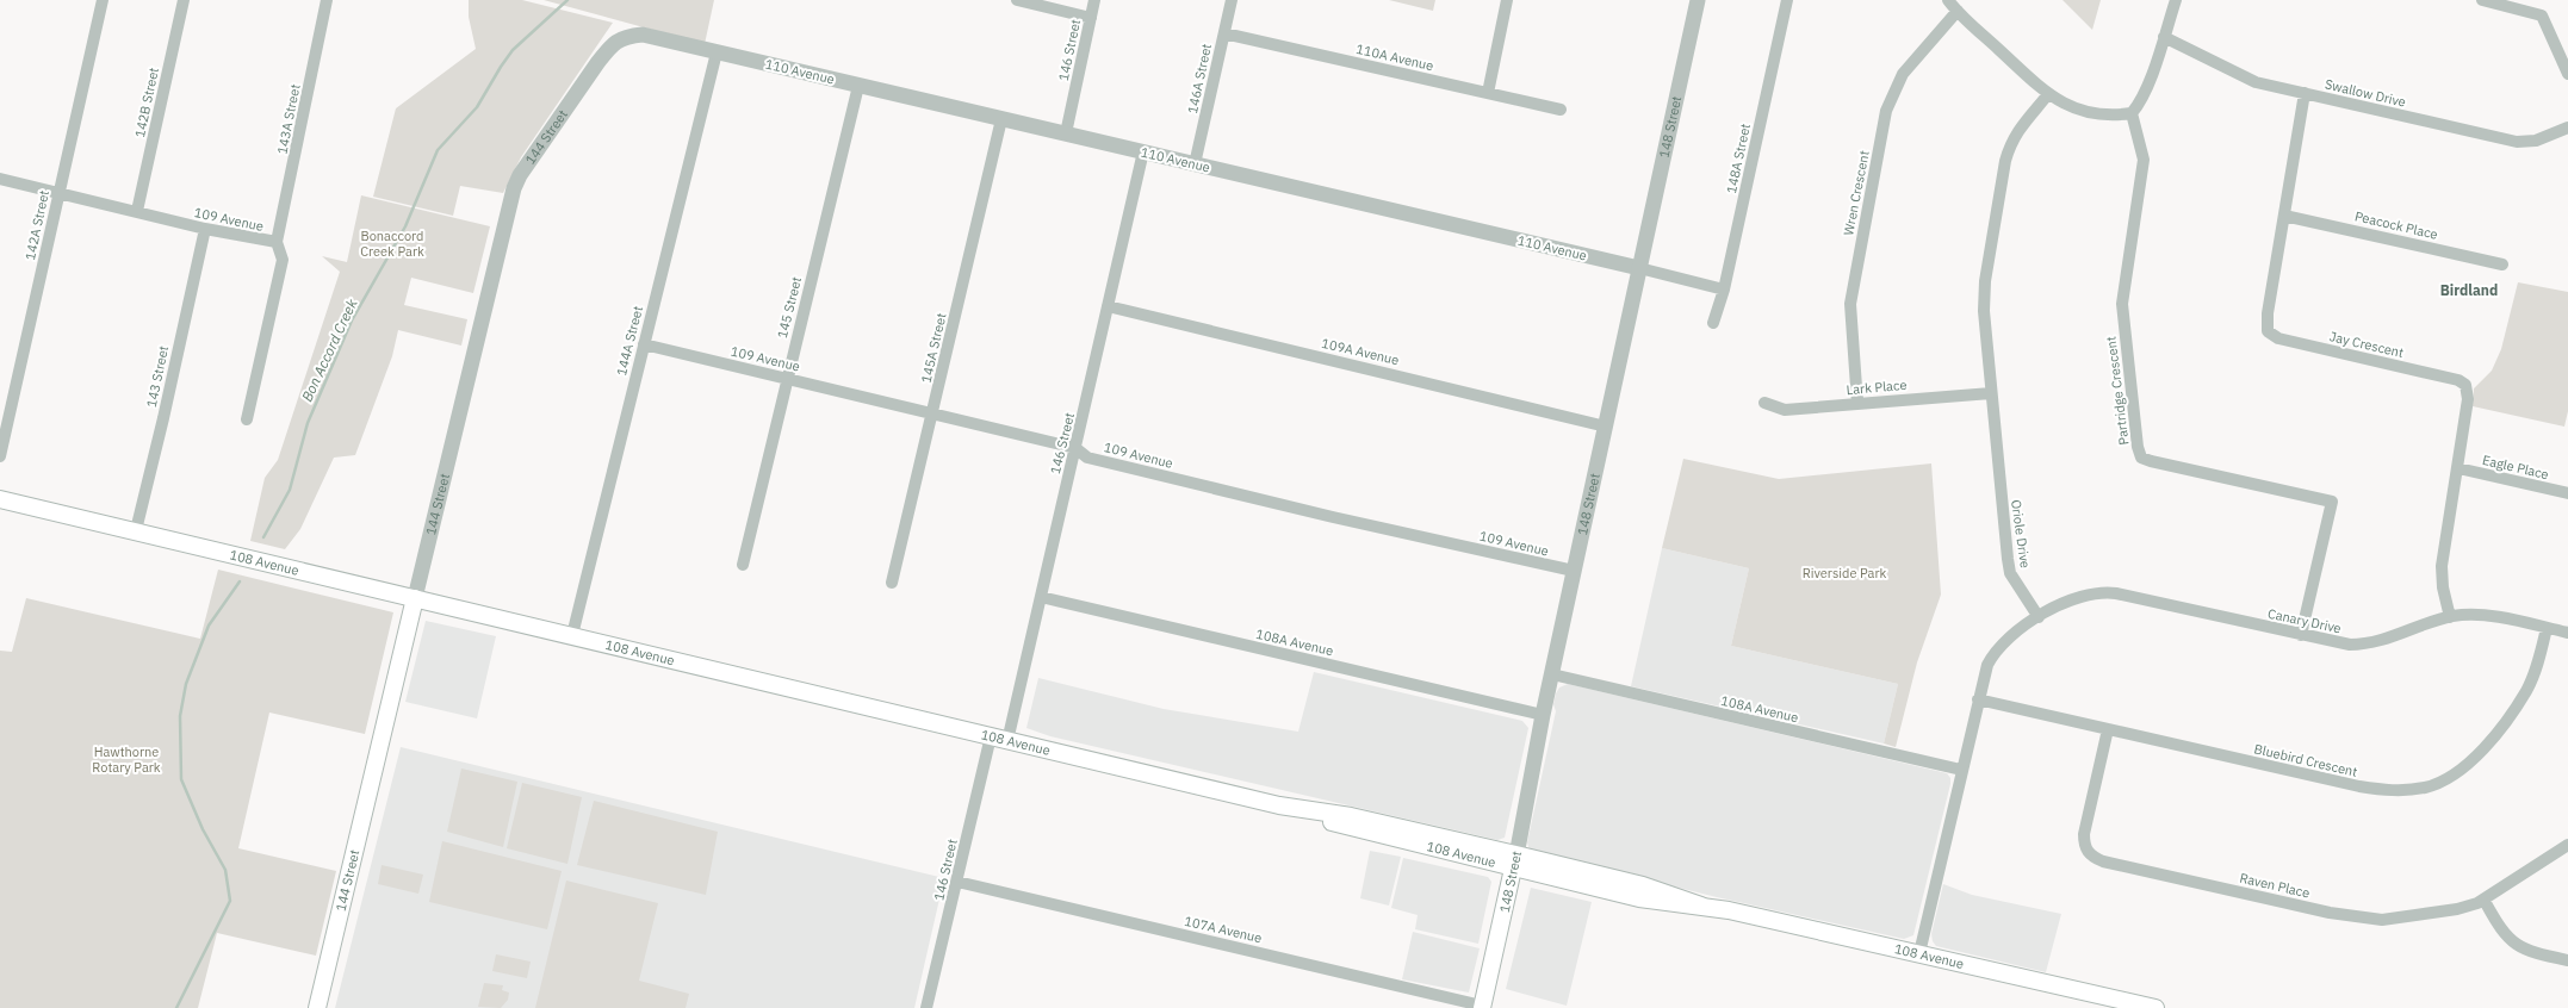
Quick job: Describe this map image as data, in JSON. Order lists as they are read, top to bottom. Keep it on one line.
{"streets":{"main road":["148 Street","144 Street","108 Avenue"],"street":["146 Street","110A Avenue","110 Avenue","146A Street","Swallow Drive","142B Street","143A Street","148A Street","Wren Crescent","109 Avenue","142A Street","Peacock Place","145 Street","144A Street","Jay Crescent","145A Street","109A Avenue","143 Street","Lark Place","Partridge Crescent","Eagle Place","Oriole Drive","Canary Drive","108A Avenue","Bluebird Crescent","Raven Place","107A Avenue"]},"crossings":[["146 Street","110 Avenue"],["146 Street","109 Avenue"],["146 Street","109A Avenue"],["146 Street","108 Avenue"],["146 Street","108A Avenue"],["146 Street","107A Avenue"],["110A Avenue","146A Street"],["110 Avenue","146A Street"],["110 Avenue","148 Street"],["110 Avenue","144 Street"],["110 Avenue","148A Street"],["110 Avenue","145 Street"],["110 Avenue","144A Street"],["110 Avenue","145A Street"],["Swallow Drive","Jay Crescent"],["142B Street","109 Avenue"],["143A Street","109 Avenue"],["148 Street","109 Avenue"],["148 Street","109A Avenue"],["148 Street","108 Avenue"],["148 Street","108A Avenue"],["148 Street","107A Avenue"],["144 Street","108 Avenue"],["Wren Crescent","Lark Place"],["109 Avenue","142A Street"],["109 Avenue","145 Street"],["109 Avenue","144A Street"],["109 Avenue","145A Street"],["109 Avenue","143 Street"],["Peacock Place","Jay Crescent"],["144A Street","108 Avenue"],["Jay Crescent","Eagle Place"],["Jay Crescent","Canary Drive"],["143 Street","108 Avenue"],["Lark Place","Oriole Drive"],["Partridge Crescent","Canary Drive"],["Oriole Drive","Canary Drive"],["Canary Drive","Bluebird Crescent"],["Bluebird Crescent","Raven Place"]],"districts":["Birdland"],"water":["Bon Accord Creek"],"parks":["Bonaccord Creek Park","Riverside Park","Hawthorne Rotary Park"]}
